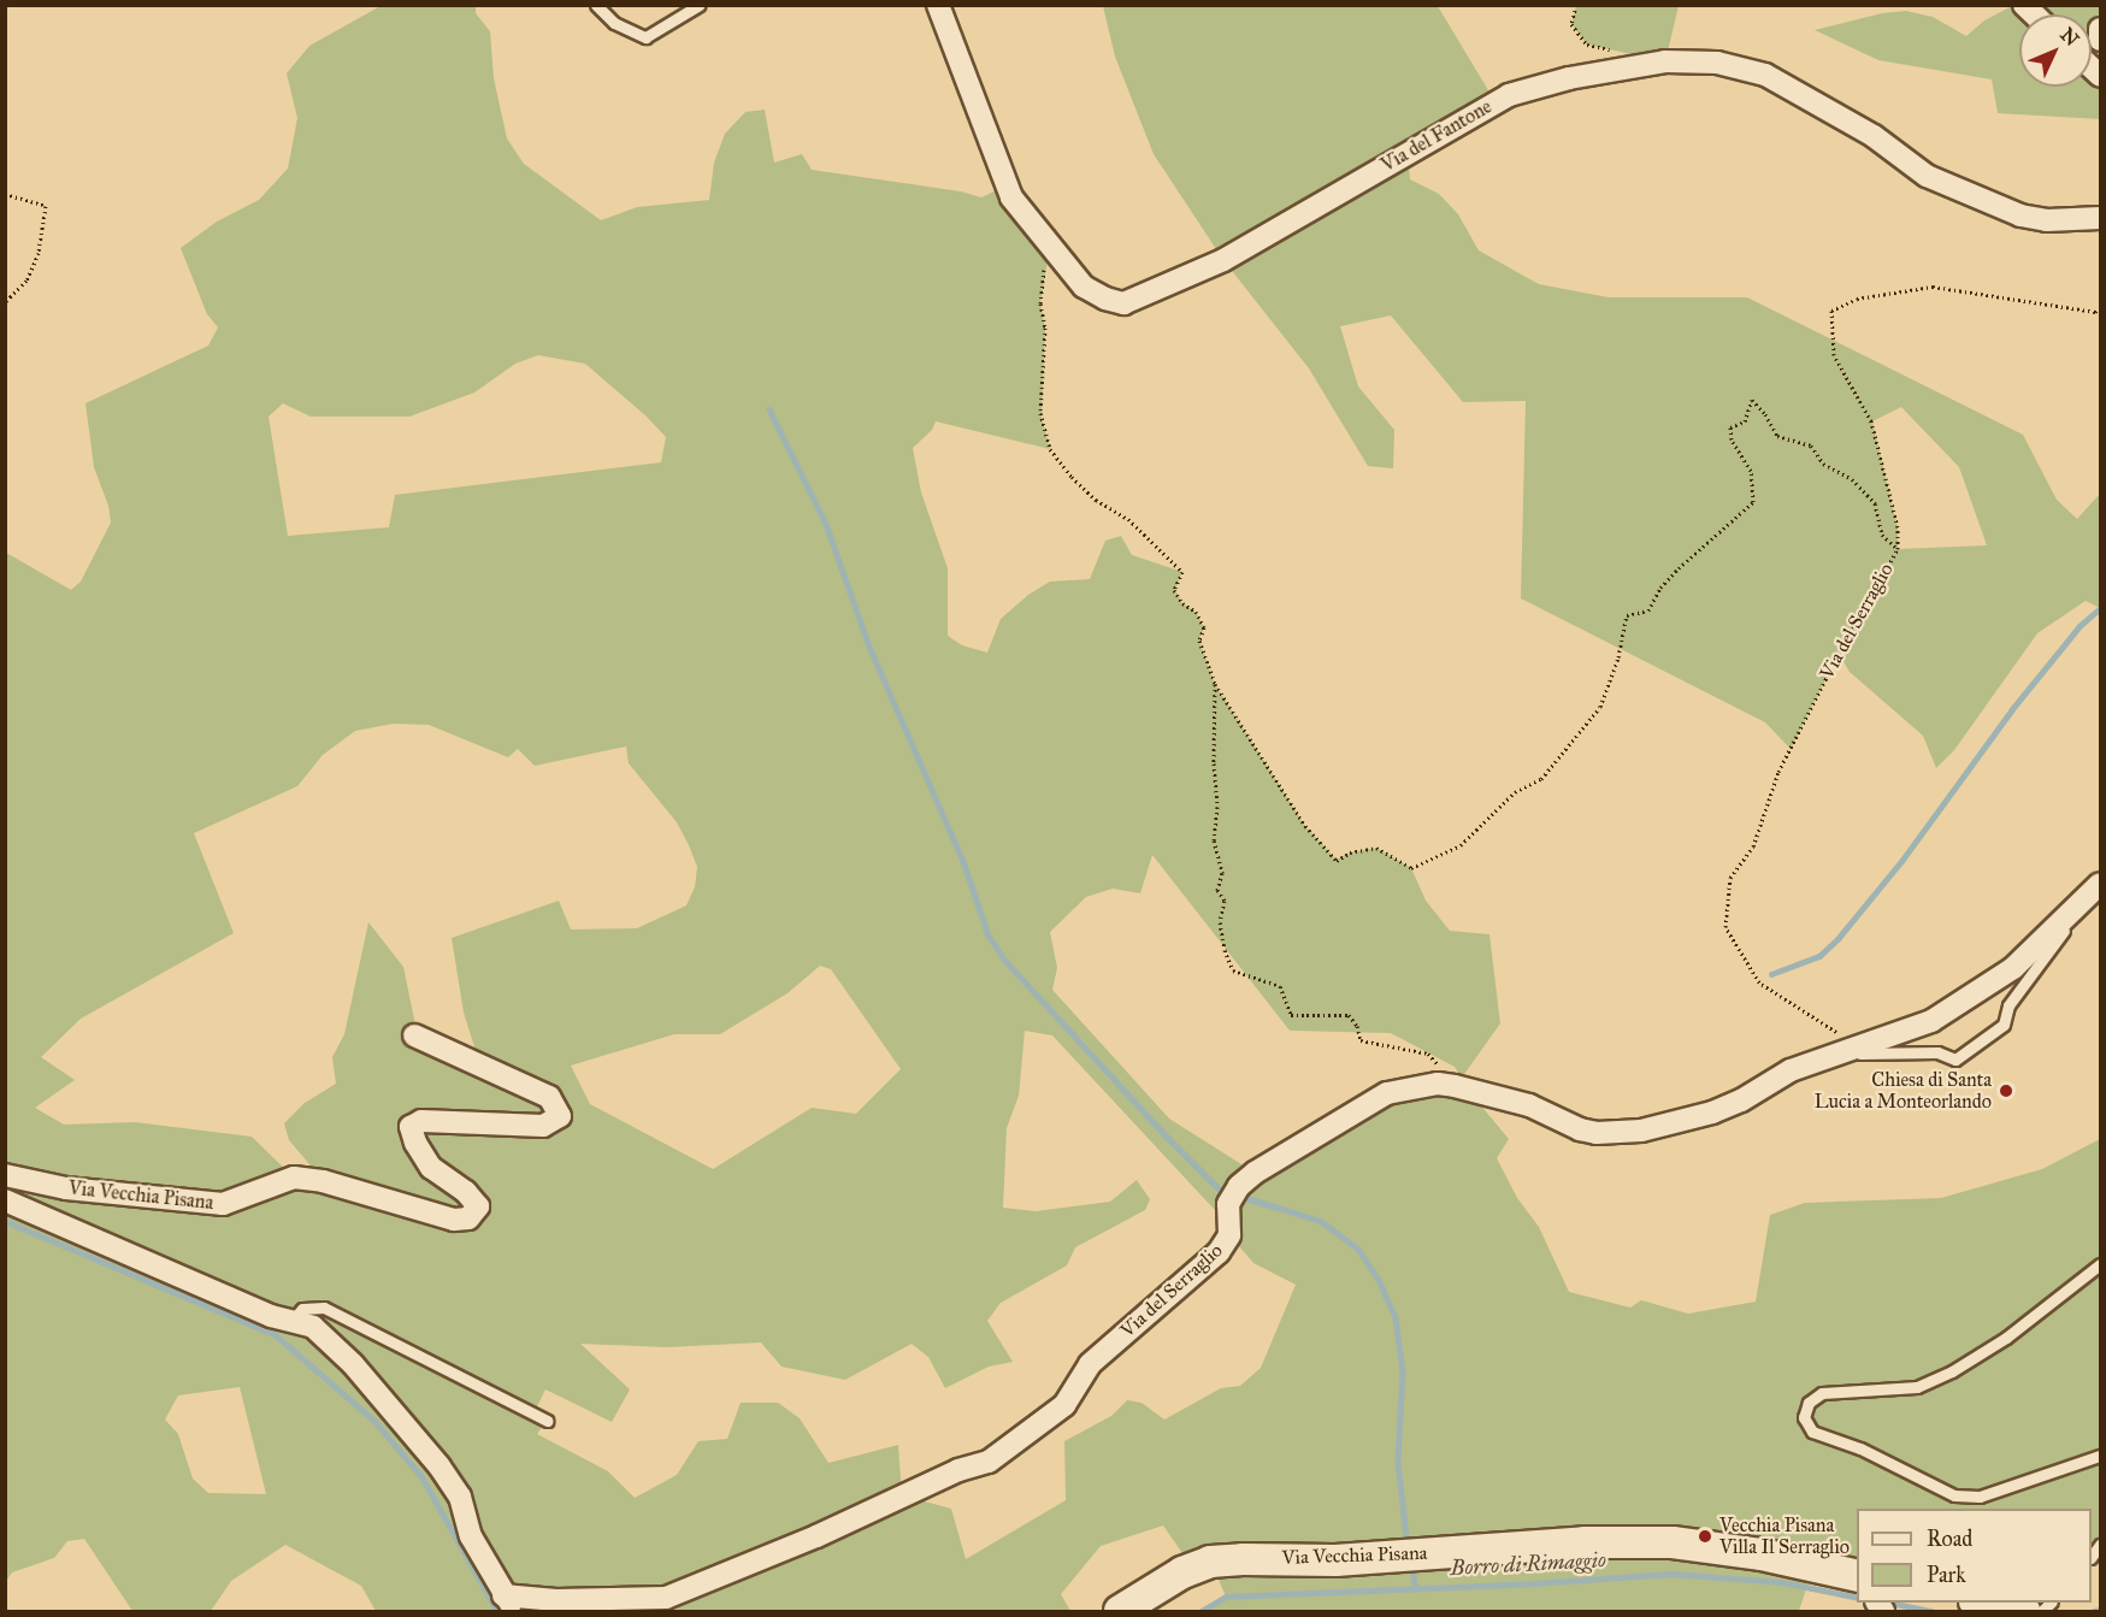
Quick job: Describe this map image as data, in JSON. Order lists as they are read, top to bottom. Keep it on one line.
{"streets":{"main road":["Via Vecchia Pisana"],"street":["Via del Fantone","Via del Serraglio"]},"crossings":[["Via del Serraglio","Via Vecchia Pisana"]],"water":["Borro di Rimaggio"],"places":["Chiesa di Santa Lucia a Monteorlando","Vecchia Pisana Villa Il Serraglio"],"legend":["Road","Park"],"north":"top right"}
